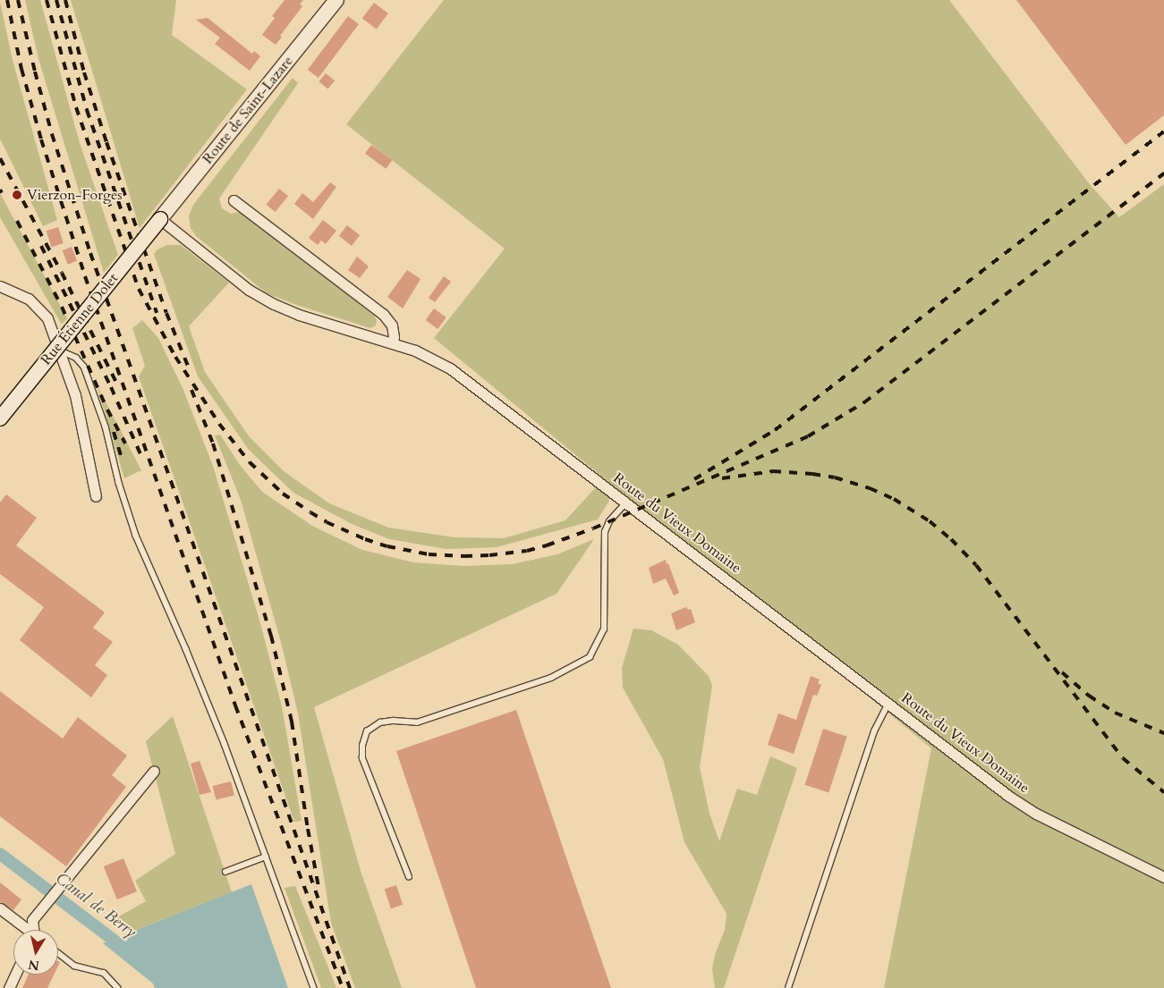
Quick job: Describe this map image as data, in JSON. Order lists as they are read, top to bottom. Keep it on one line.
{"streets":{"main road":["Route de Saint-Lazare","Rue Étienne Dolet"],"street":["Route du Vieux Domaine"]},"crossings":[["Route de Saint-Lazare","Rue Étienne Dolet"],["Route de Saint-Lazare","Route du Vieux Domaine"],["Rue Étienne Dolet","Route du Vieux Domaine"]],"water":["Canal de Berry"],"places":["Vierzon-Forges"],"north":"bottom"}
